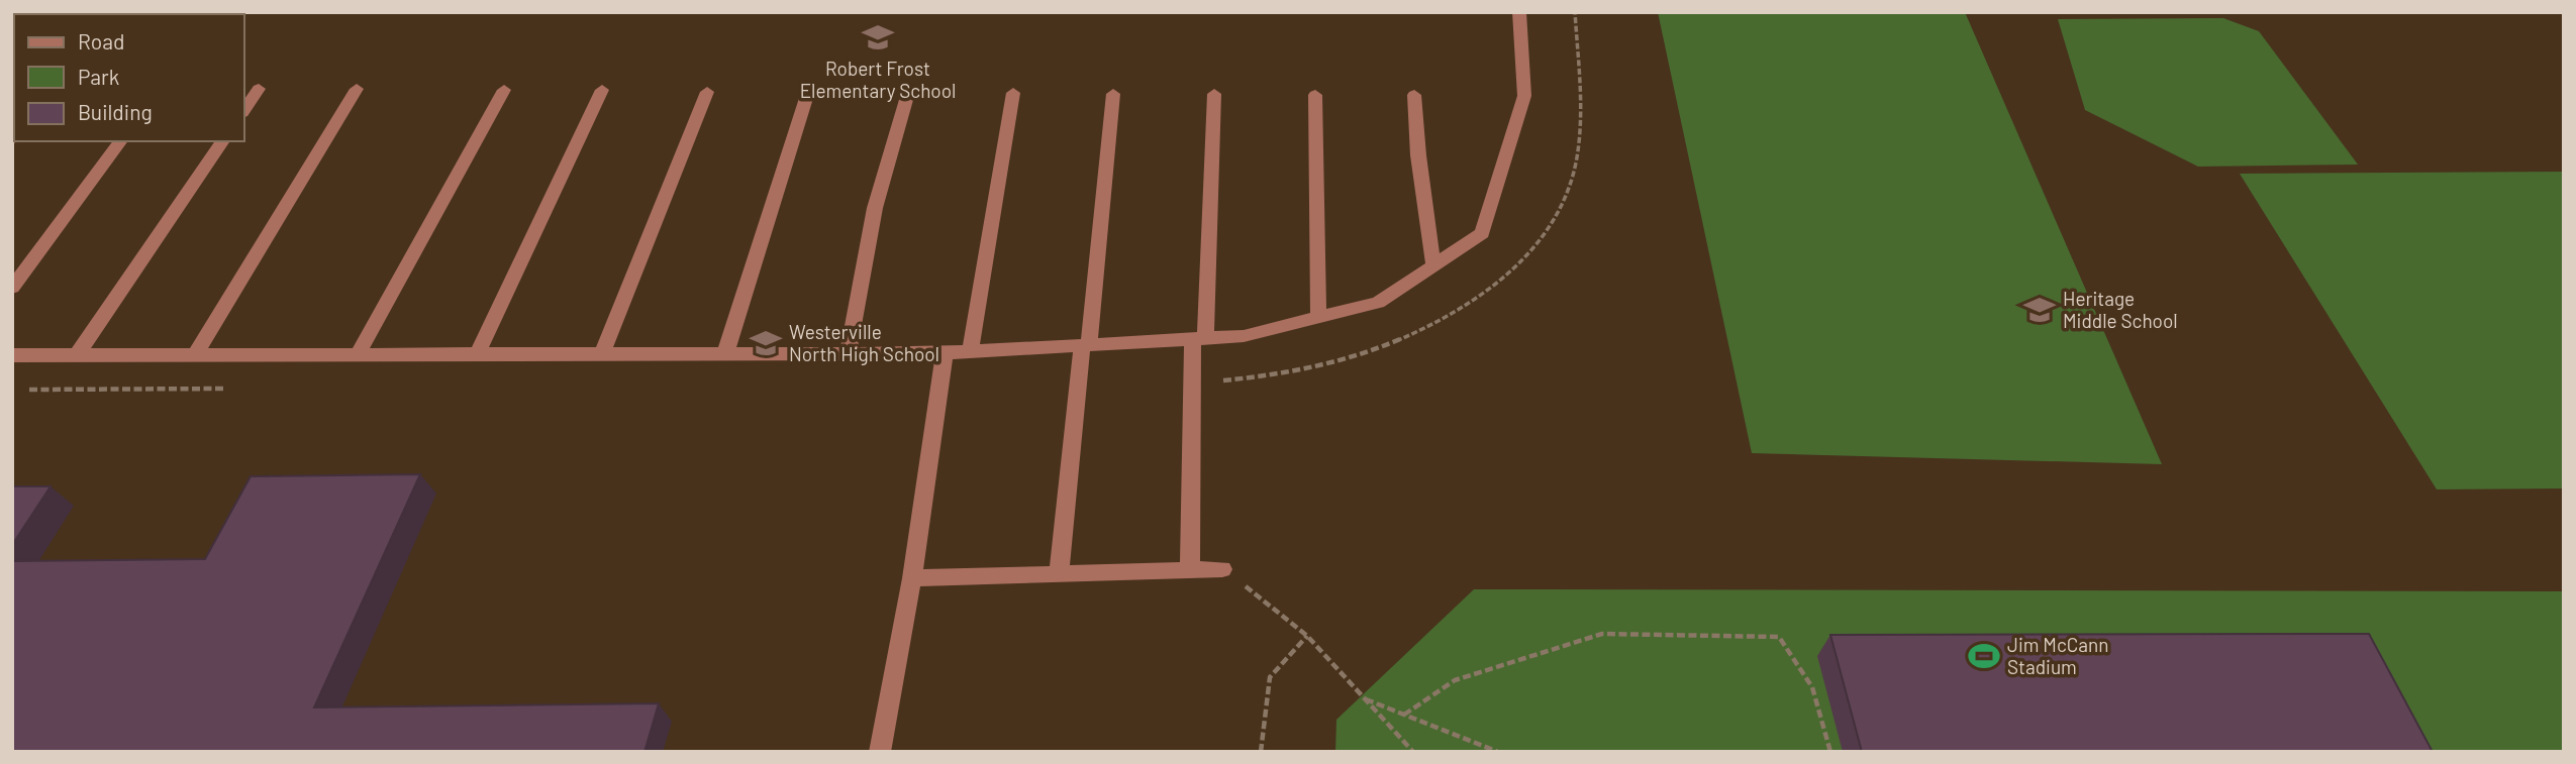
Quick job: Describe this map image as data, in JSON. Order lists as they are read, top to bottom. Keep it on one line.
{"places":{"school or university":["Robert Frost Elementary School","Heritage Middle School","Westerville North High School"],"sports":["Jim McCann Stadium"]},"legend":["Road","Park","Building"]}
